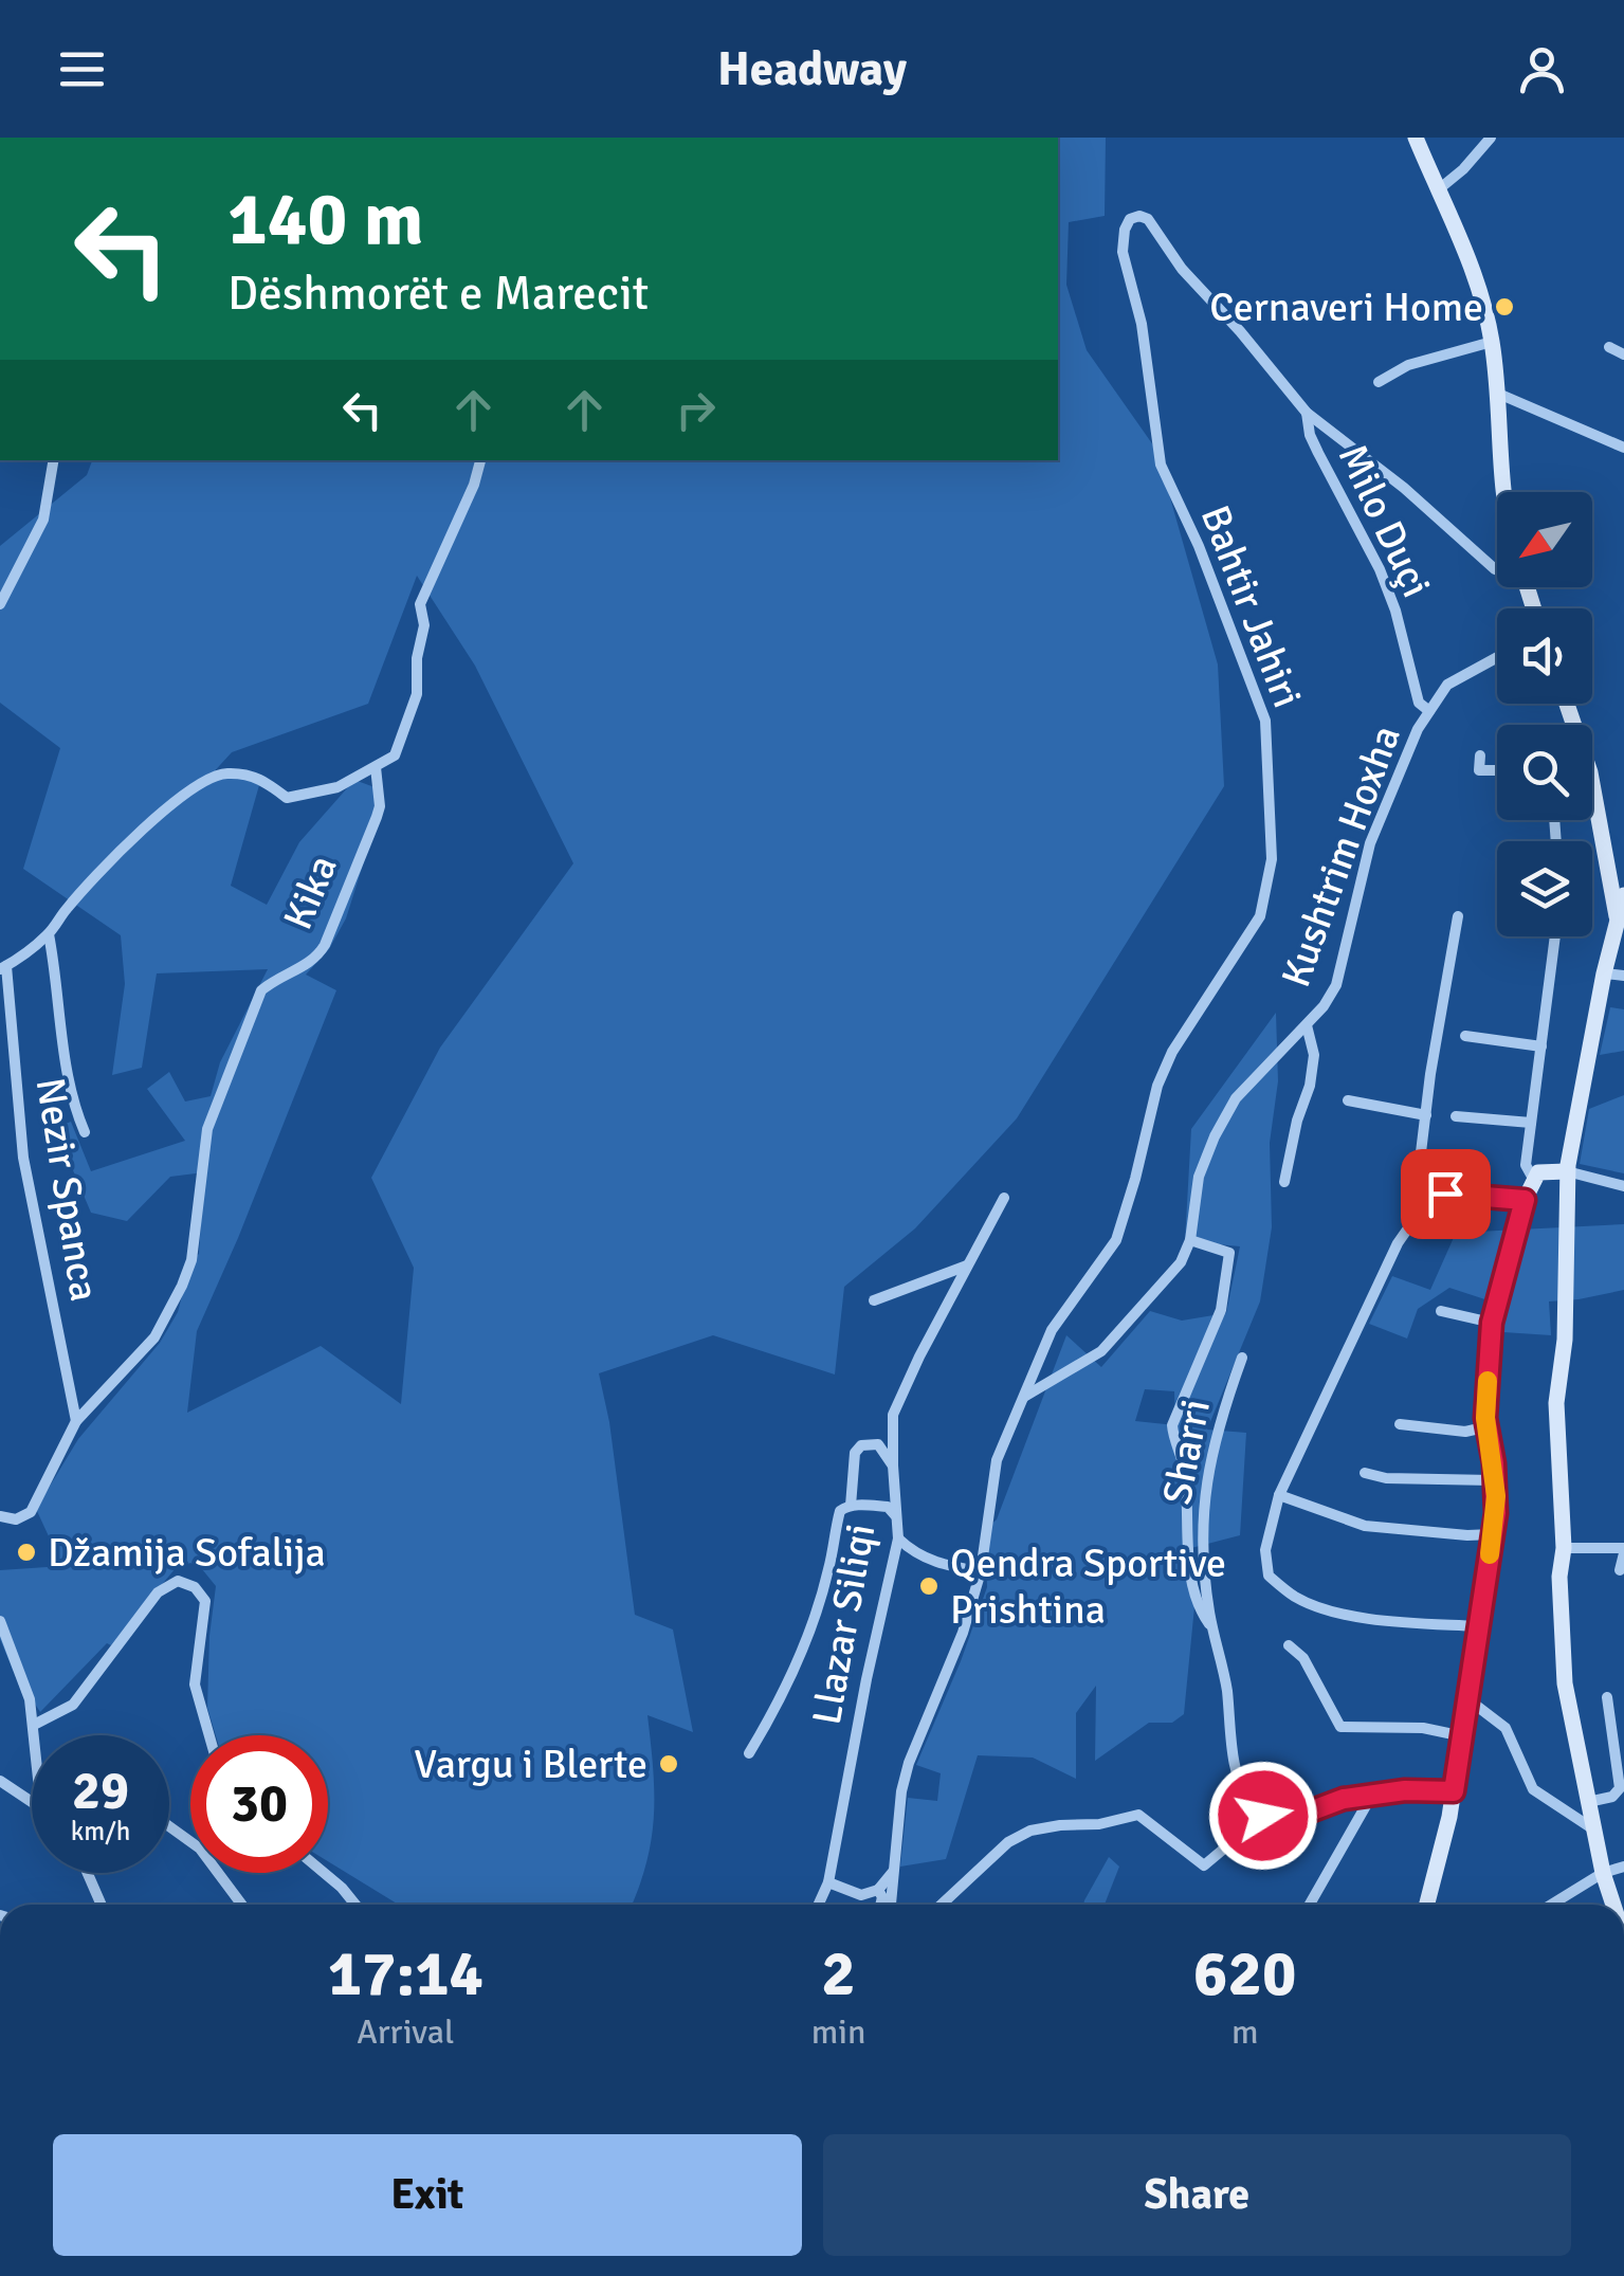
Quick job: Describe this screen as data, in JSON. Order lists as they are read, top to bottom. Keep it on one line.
{"streets":{"street":["Milo Duçi","Bahtir Jahiri","Kushtrim Hoxha","Kika","Nezir Spanca","Sharri","Llazar Siliqi"]},"crossings":[["Milo Duçi","Bahtir Jahiri"],["Milo Duçi","Kushtrim Hoxha"],["Bahtir Jahiri","Kushtrim Hoxha"],["Kika","Nezir Spanca"]],"places":["Cernaveri Home","Džamija Sofalija","Qendra Sportive Prishtina","Vargu i Blerte"],"north":"bottom left","page":{"header":"Headway","turn":["140 m","Dëshmorët e Marecit"],"speed":"29 km/h","limit":"30","eta":["17:14","Arrival","2","min","620","m"],"buttons":["Exit","Share"]}}
